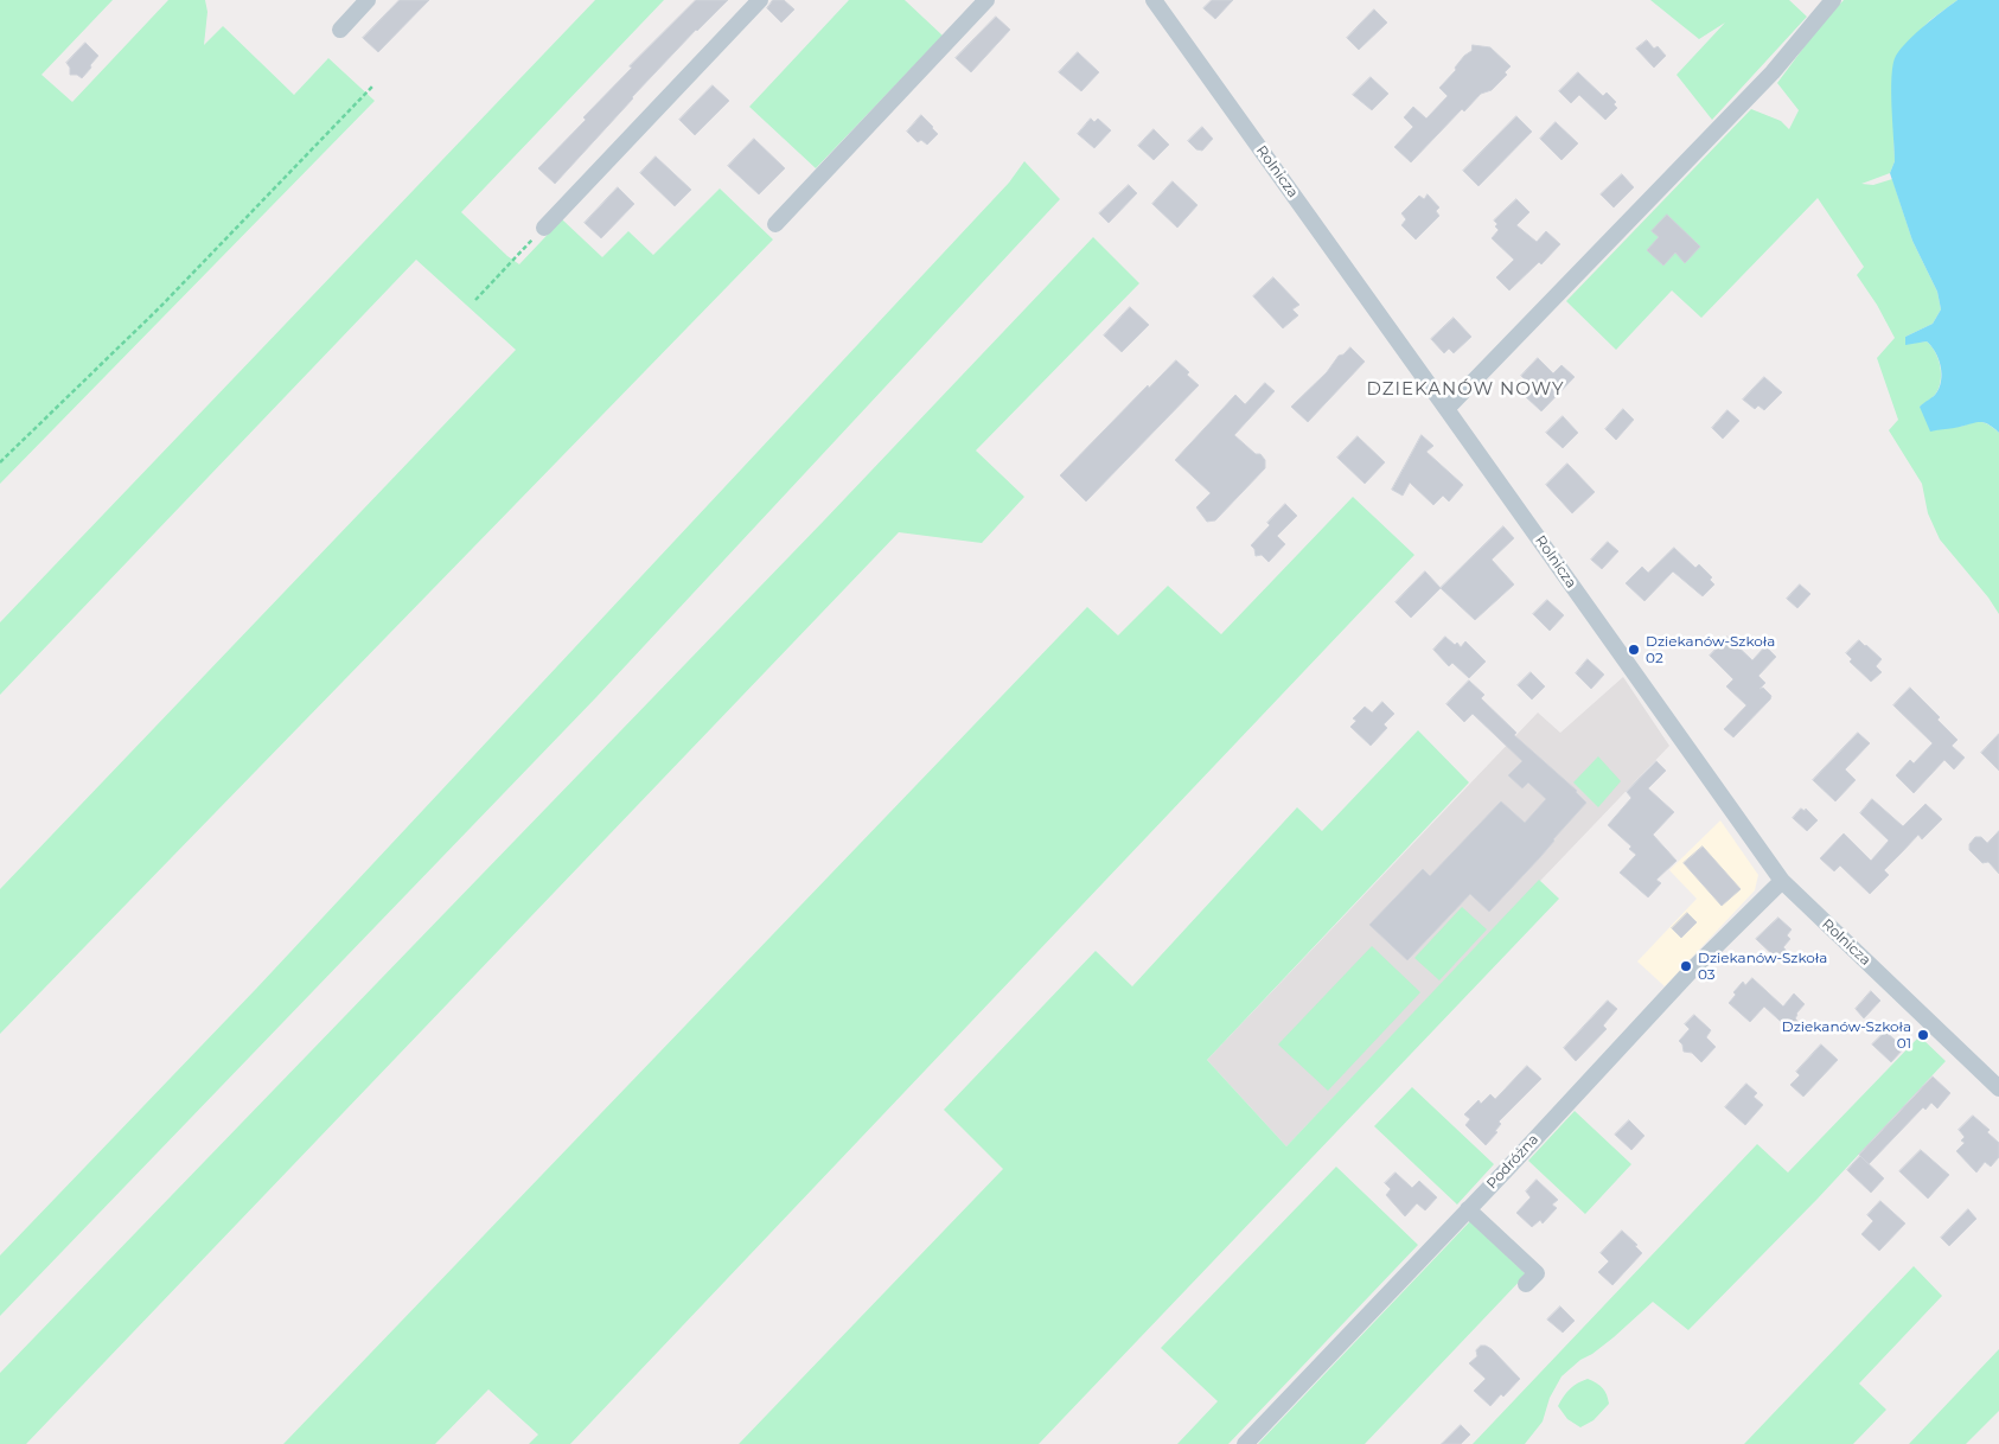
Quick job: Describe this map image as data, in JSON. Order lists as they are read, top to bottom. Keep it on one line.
{"streets":{"street":["Rolnicza","Podróżna"]},"crossings":[["Rolnicza","Podróżna"]],"districts":["DZIEKANÓW NOWY"],"places":["Dziekanów-Szkoła 02","Dziekanów-Szkoła 03","Dziekanów-Szkoła 01"]}
